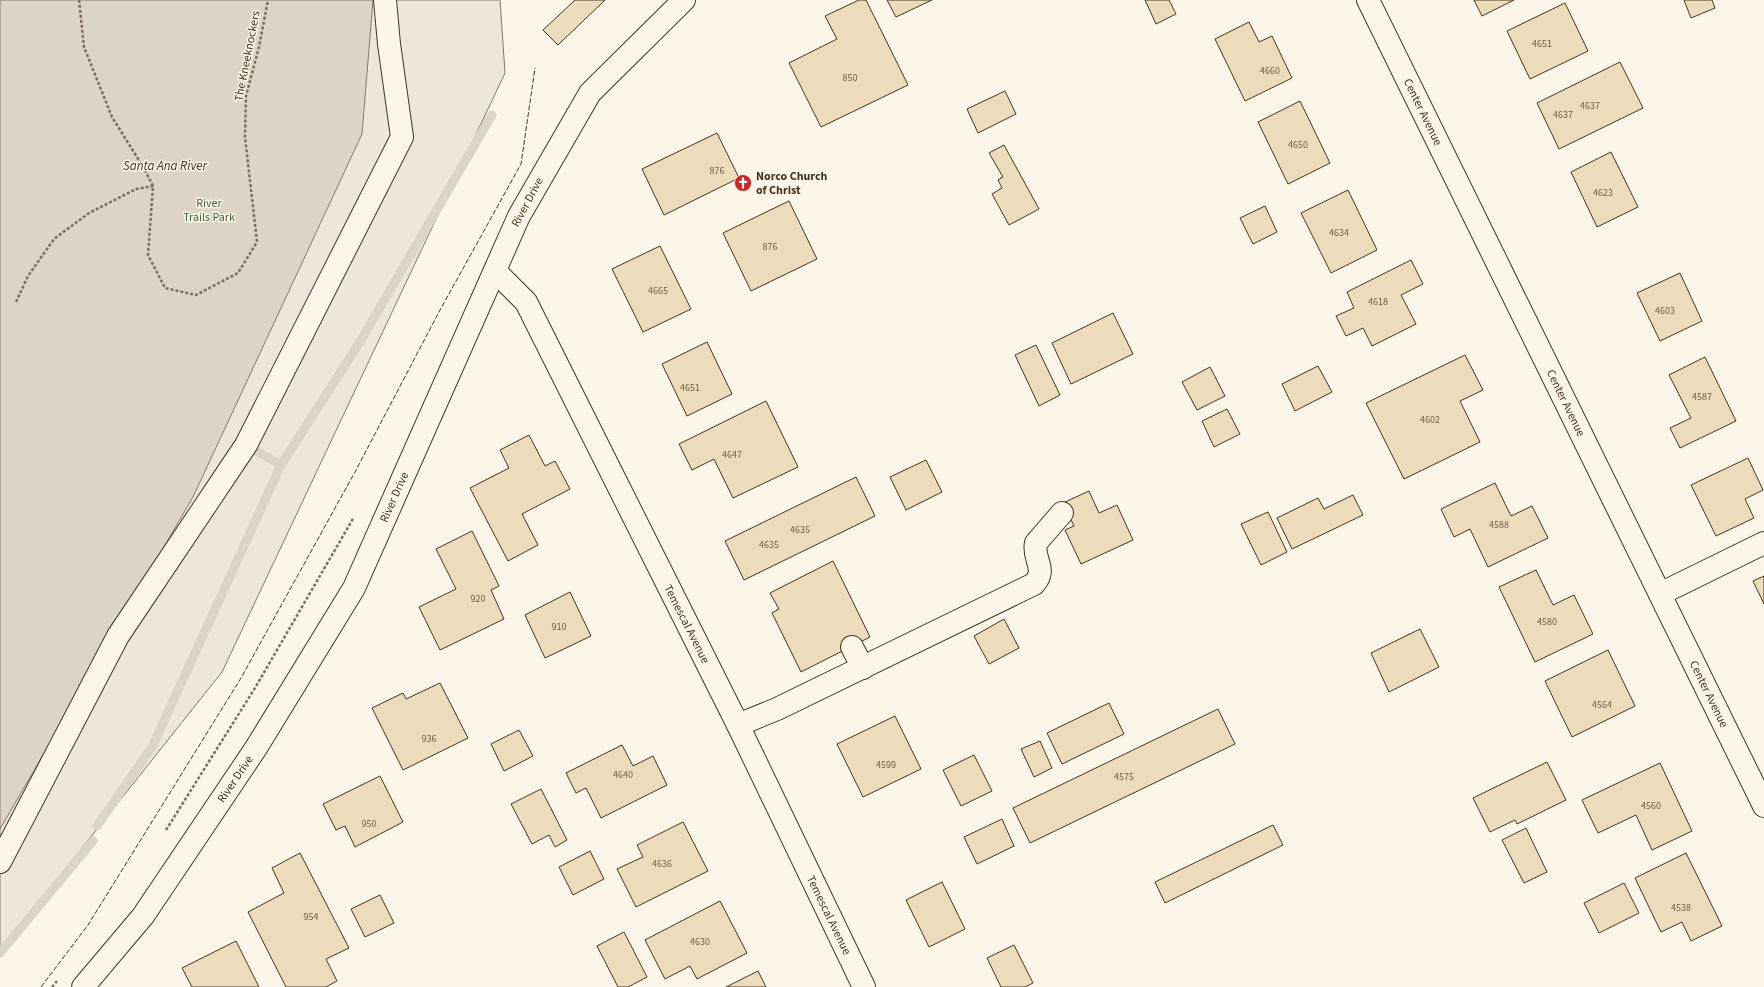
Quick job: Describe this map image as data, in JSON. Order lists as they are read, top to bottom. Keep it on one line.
{"streets":{"street":["Center Avenue","River Drive","Temescal Avenue"],"path":["The Kneeknockers"]},"crossings":[["River Drive","Temescal Avenue"]],"water":["Santa Ana River"],"parks":["River Trails Park"],"places":{"church":["Norco Church of Christ"]},"house_numbers":["4651","4660","850","4637","4637","4650","876","4623","4634","876","4665","4618","4603","4651","4587","4602","4647","4588","4635","4635","920","4580","910","4564","936","4599","4640","4575","4560","950","4636","4538","954","4630"]}
